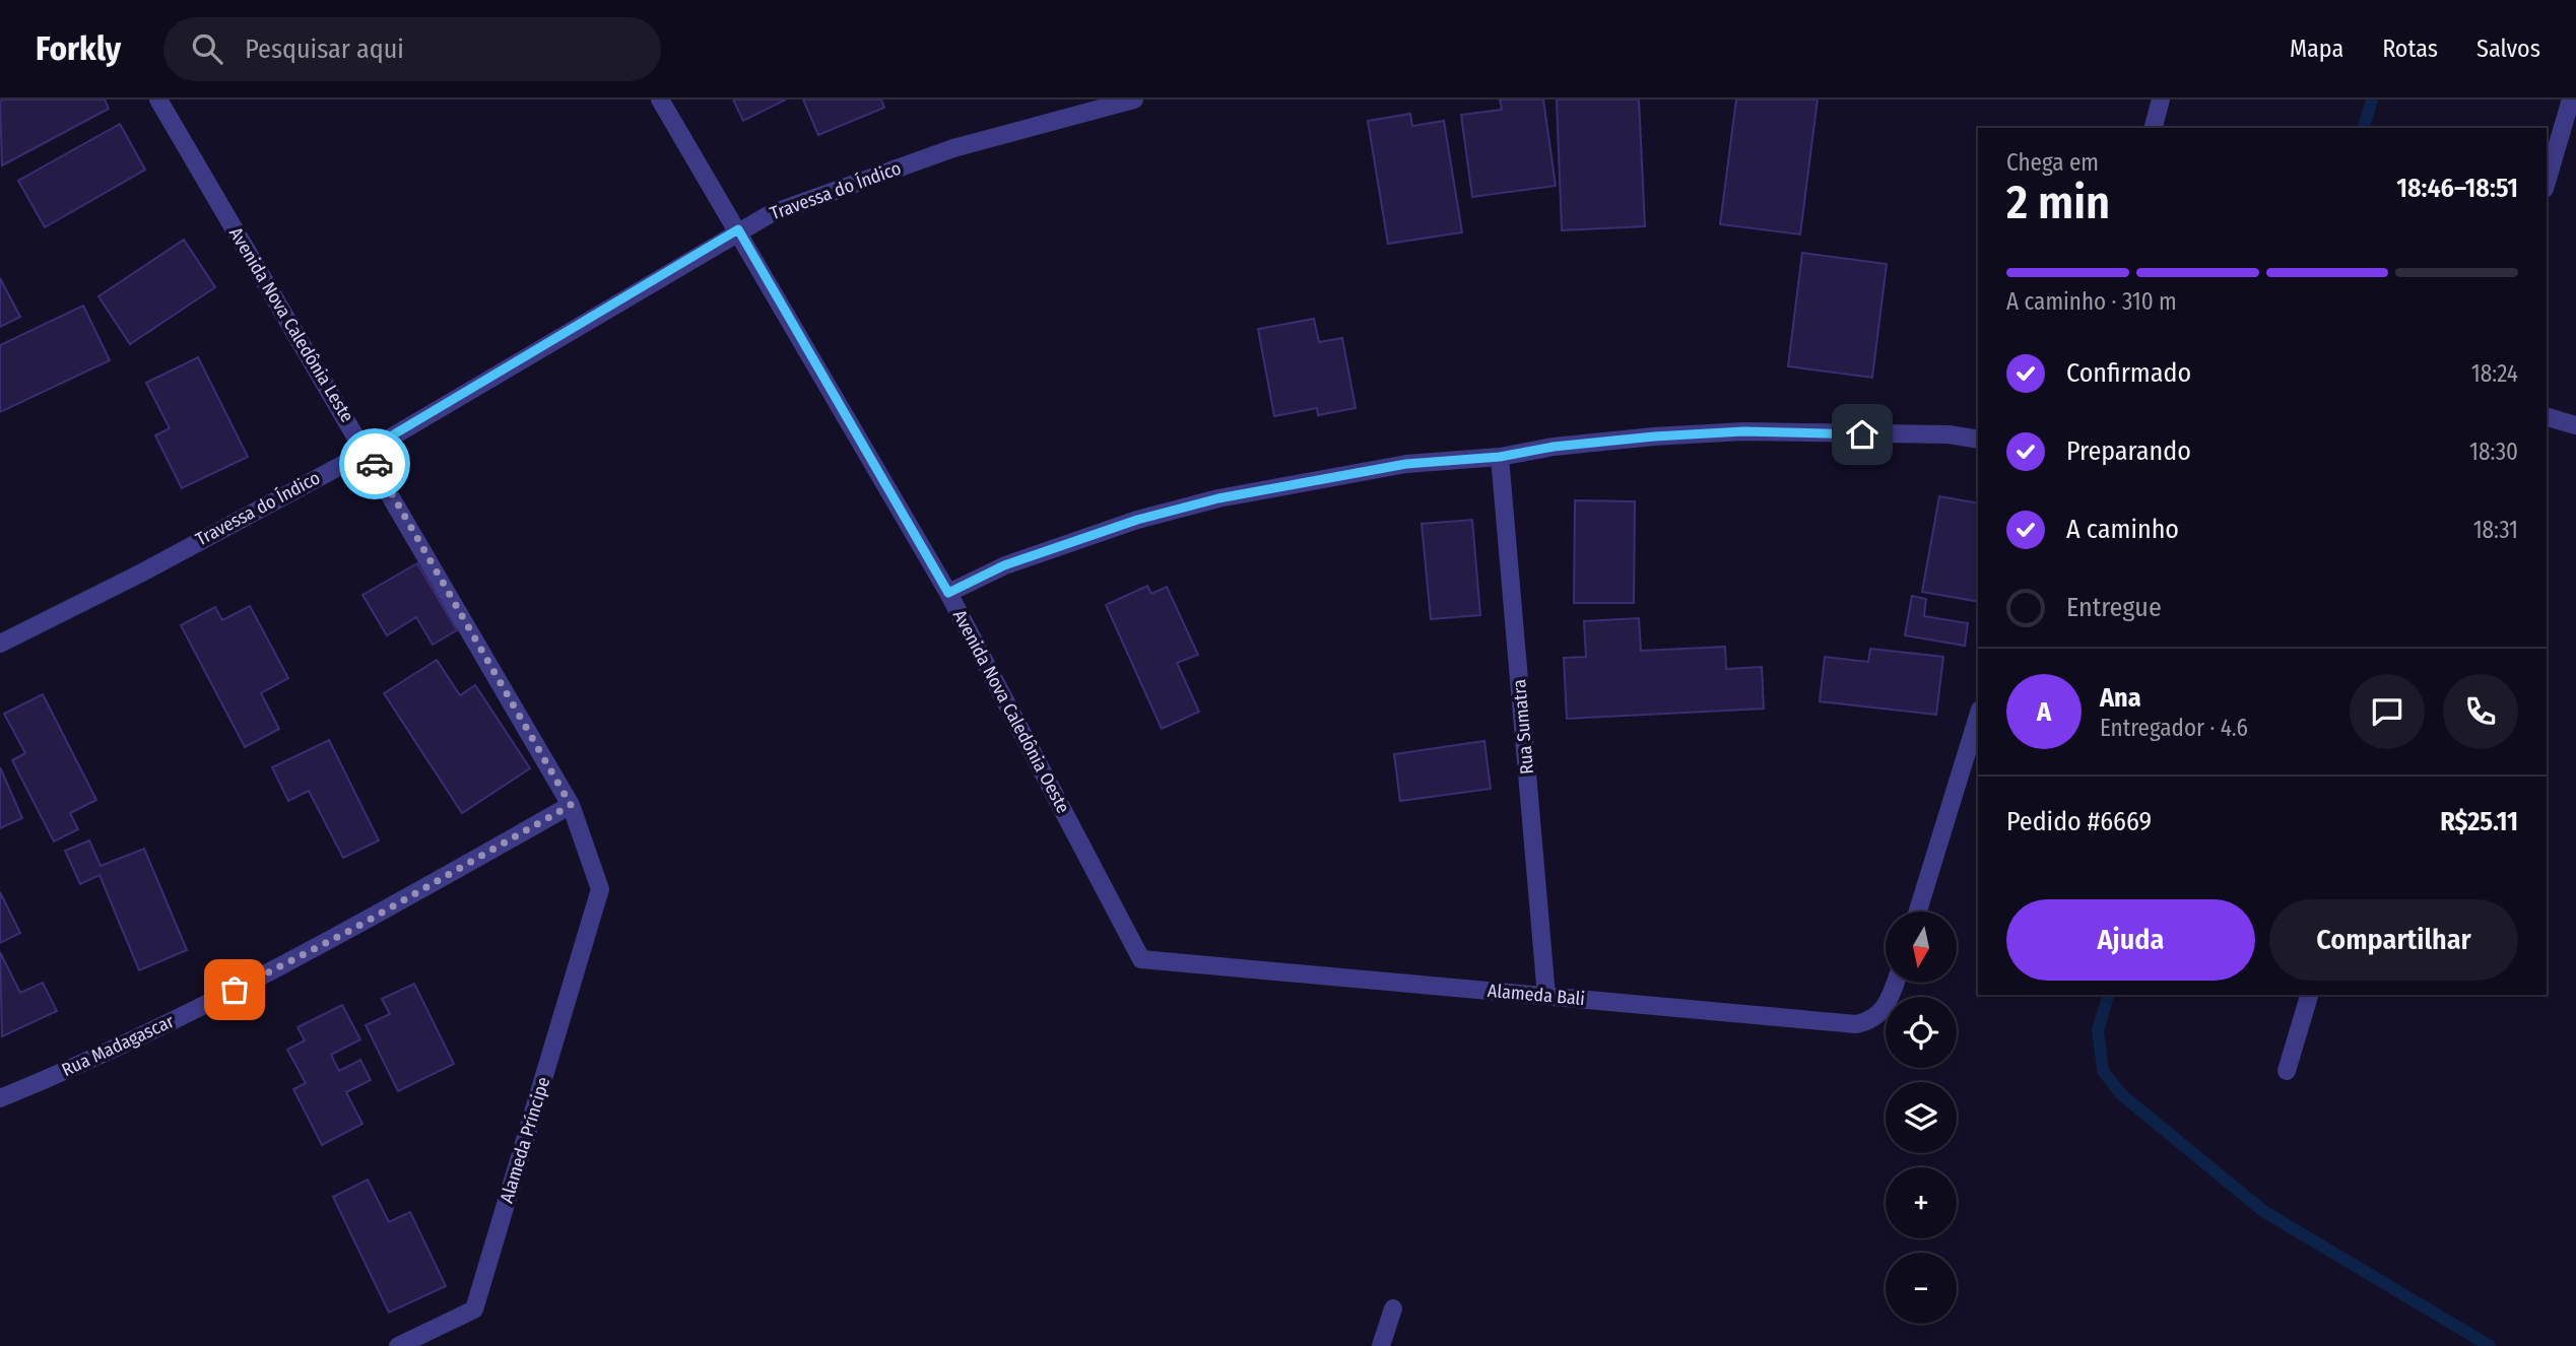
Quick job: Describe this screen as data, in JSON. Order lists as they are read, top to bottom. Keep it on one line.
{"streets":{"street":["Travessa do Índico","Avenida Nova Caledônia Leste","Avenida Nova Caledônia Oeste","Rua Sumatra","Alameda Bali","Rua Madagascar","Alameda Príncipe"]},"crossings":[["Travessa do Índico","Avenida Nova Caledônia Leste"],["Travessa do Índico","Avenida Nova Caledônia Oeste"],["Avenida Nova Caledônia Leste","Rua Madagascar"],["Avenida Nova Caledônia Leste","Alameda Príncipe"],["Avenida Nova Caledônia Oeste","Alameda Bali"],["Rua Sumatra","Alameda Bali"]],"north":"bottom","page":{"header":"Forkly","search":"Pesquisar aqui","nav":["Mapa","Rotas","Salvos"],"heading":["2 min","Chega em","18:46–18:51"],"panel":["Ana","Entregador · 4.6","Pedido #6669","R$25.11"],"bar":"A caminho · 310 m","list":[["Confirmado","18:24"],["Preparando","18:30"],["A caminho","18:31"],"Entregue"],"round":"A","buttons":["Ajuda","Compartilhar"],"map_buttons":["+","−"]}}
